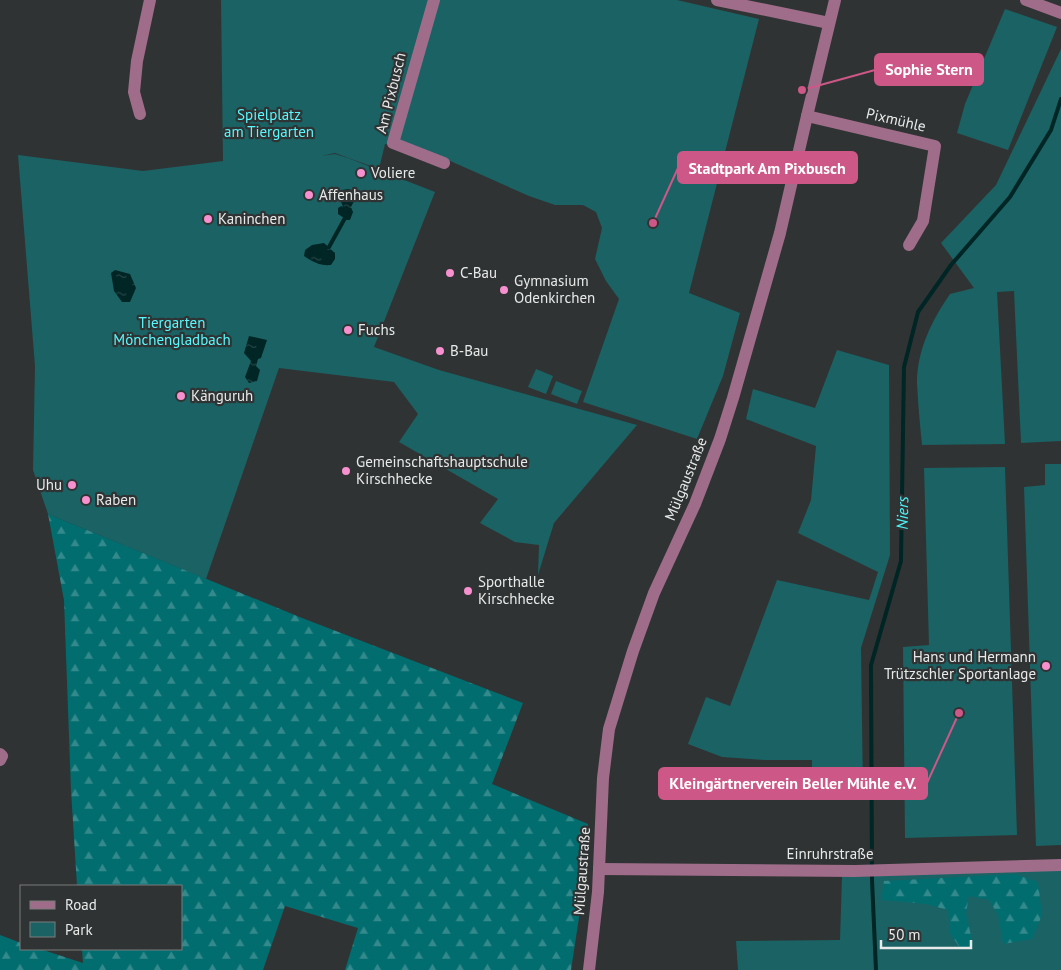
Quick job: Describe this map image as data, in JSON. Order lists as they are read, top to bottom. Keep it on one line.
{"streets":{"street":["Am Pixbusch","Pixmühle","Mülgaustraße","Einruhrstraße"]},"crossings":[["Pixmühle","Mülgaustraße"],["Mülgaustraße","Einruhrstraße"]],"water":["Niers"],"parks":["Spielplatz am Tiergarten","Tiergarten Mönchengladbach"],"places":["Sophie Stern","Voliere","Affenhaus","Kaninchen","Stadtpark Am Pixbusch","C-Bau","Gymnasium Odenkirchen","Fuchs","B-Bau","Känguruh","Gemeinschaftshauptschule Kirschhecke","Uhu","Raben","Sporthalle Kirschhecke","Hans und Hermann Trützschler Sportanlage","Kleingärtnerverein Beller Mühle e.V."],"legend":["Road","Park"],"scale_bar":"50 m"}
